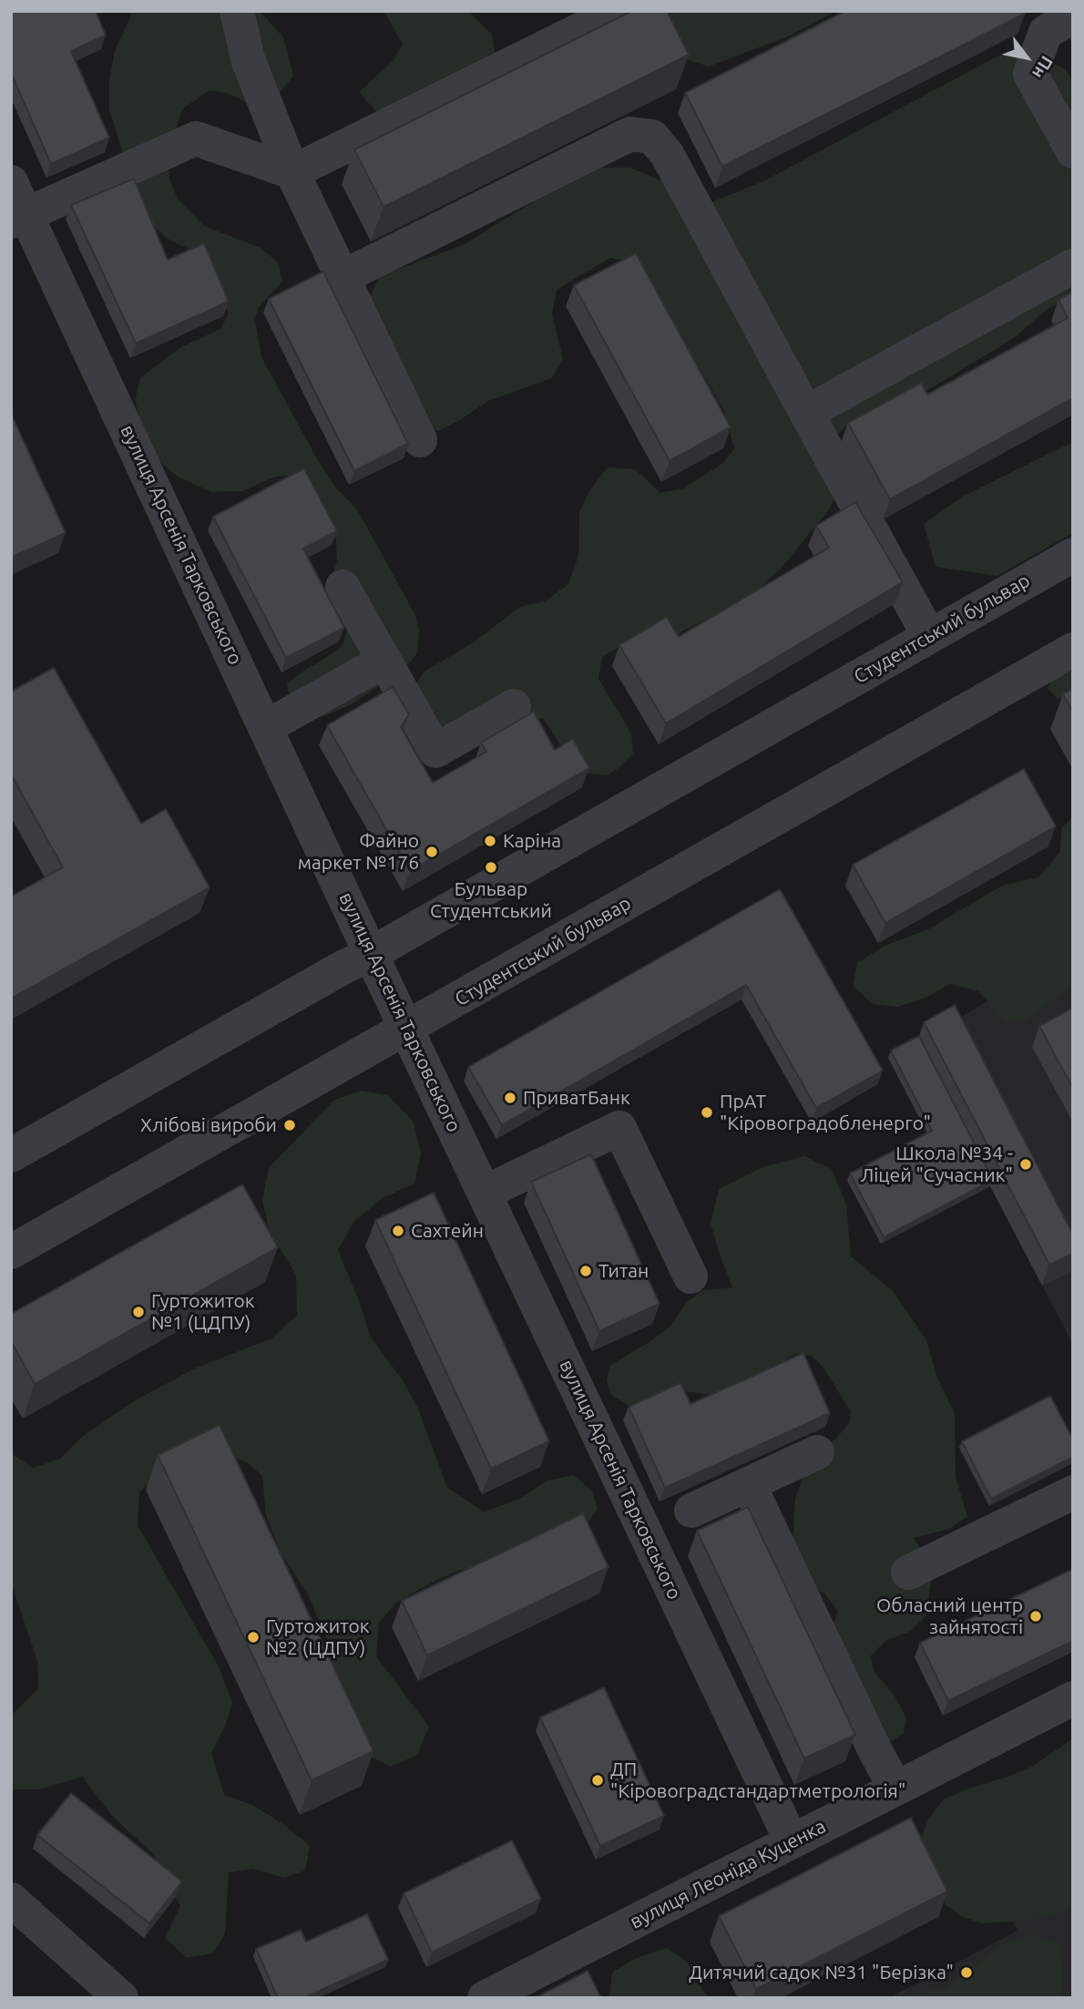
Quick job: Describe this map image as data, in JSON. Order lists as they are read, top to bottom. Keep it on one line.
{"streets":{"street":["вулиця Арсенія Тарковського","Студентський бульвар","вулиця Леоніда Куценка"]},"crossings":[["вулиця Арсенія Тарковського","Студентський бульвар"],["вулиця Арсенія Тарковського","вулиця Леоніда Куценка"]],"places":["Каріна","Файно маркет №176","Бульвар Студентський","ПриватБанк","ПрАТ \"Кіровоградобленерго\"","Хлібові вироби","Школа №34 - Ліцей \"Сучасник\"","Сахтейн","Титан","Гуртожиток №1 (ЦДПУ)","Обласний центр зайнятості","Гуртожиток №2 (ЦДПУ)","ДП \"Кіровоградстандартметрологія\"","Дитячий садок №31 \"Берізка\""],"north":"bottom right"}
